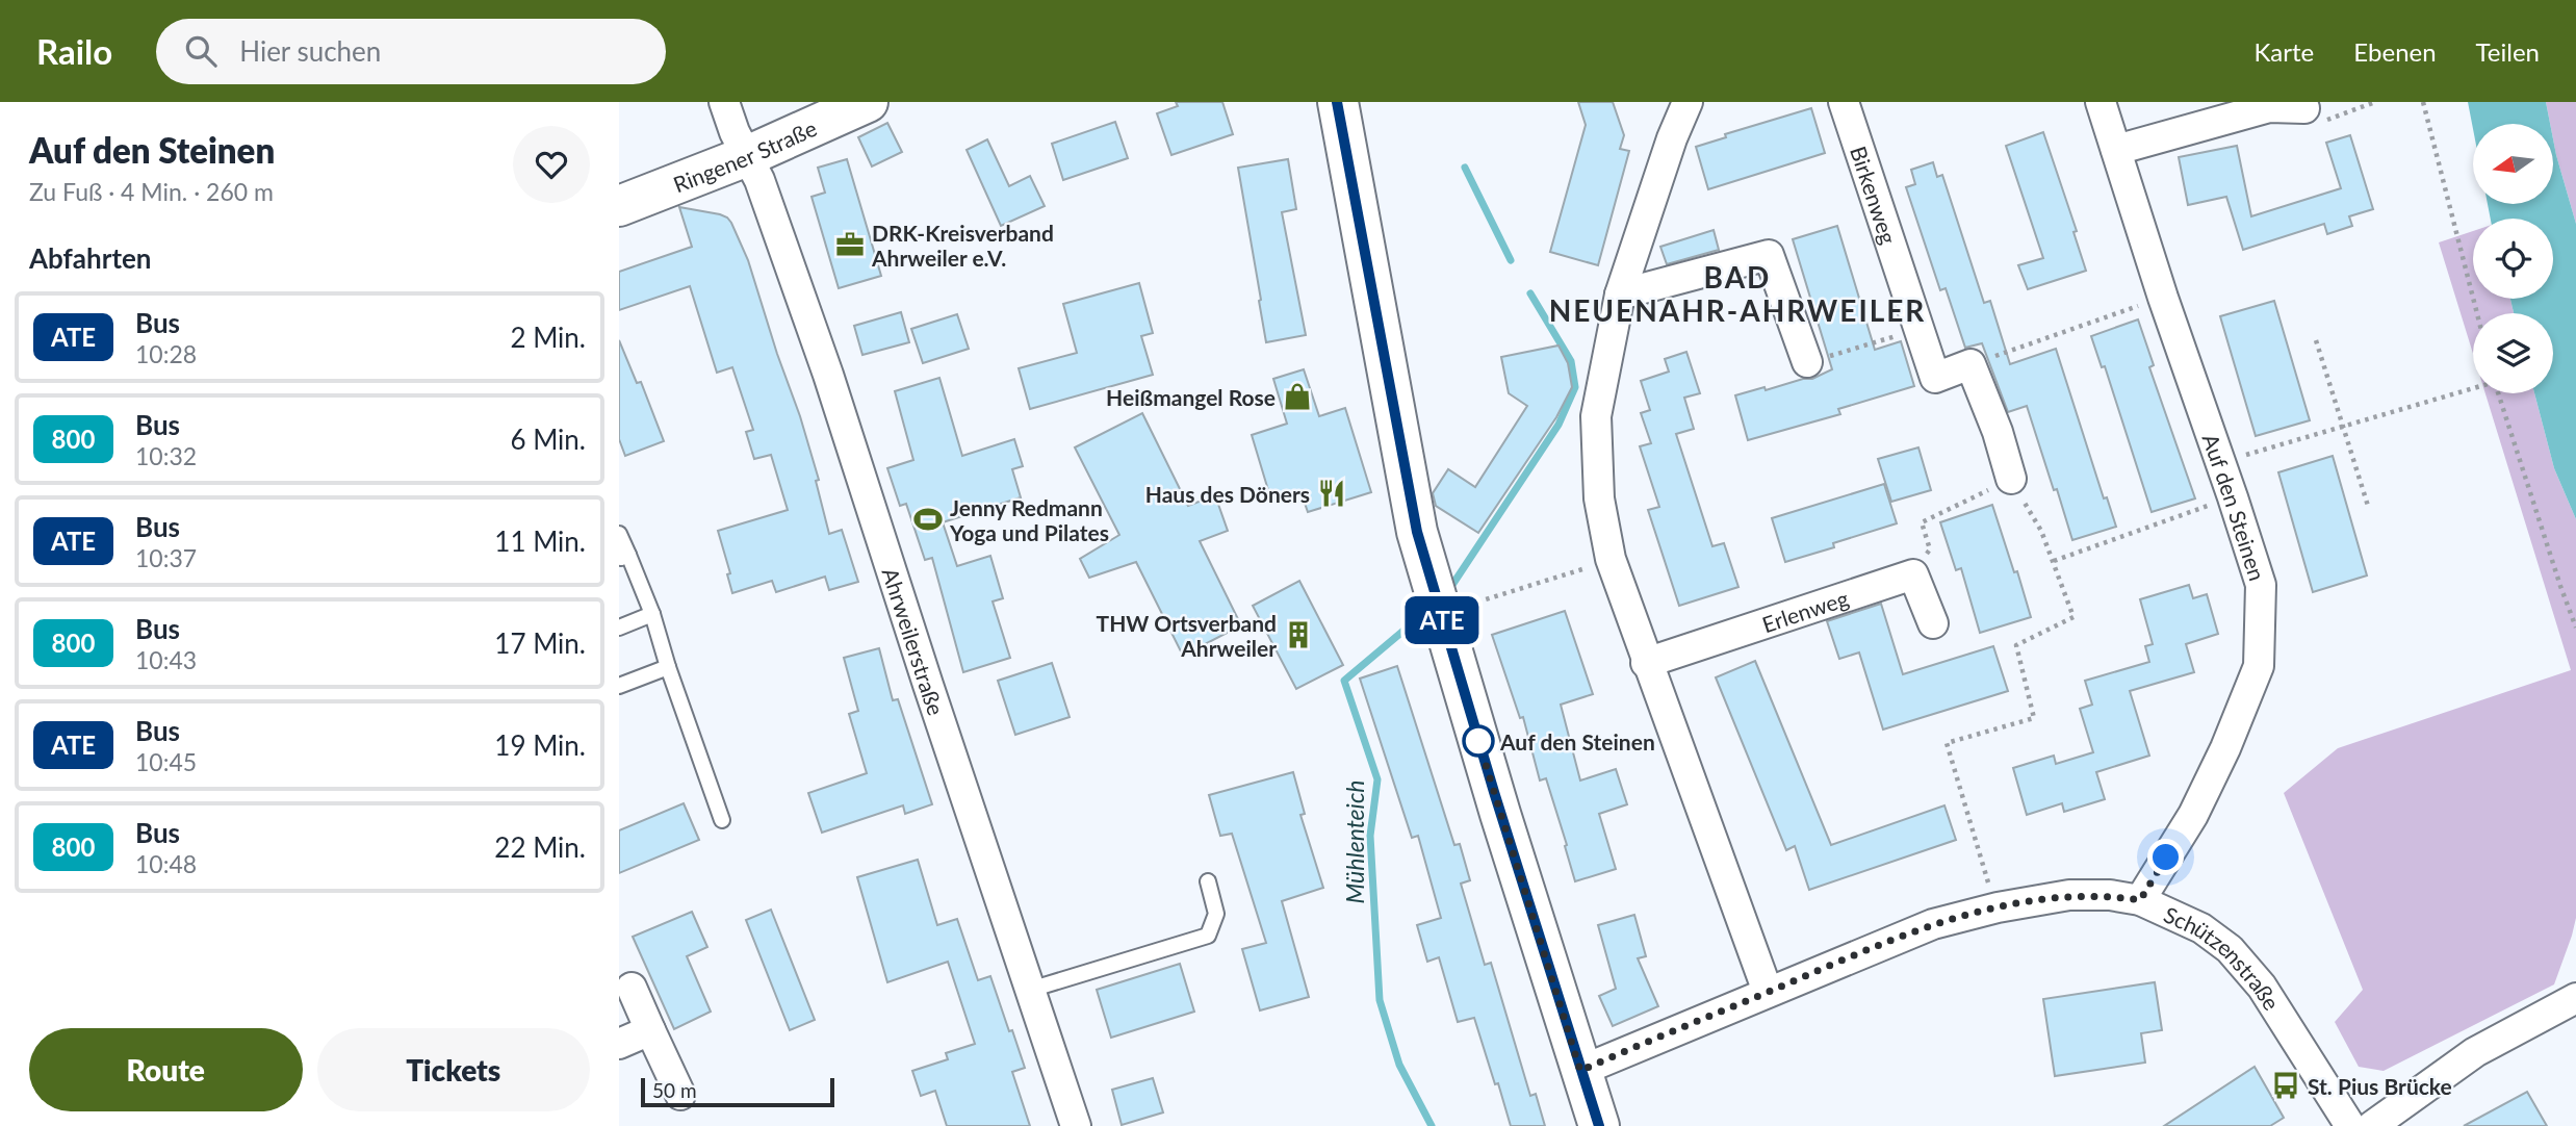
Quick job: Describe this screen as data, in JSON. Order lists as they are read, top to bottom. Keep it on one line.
{"streets":{"street":["Ringener Straße","Birkenweg","Auf den Steinen","Erlenweg","Ahrweilerstraße","Schützenstraße"]},"crossings":[["Ringener Straße","Ahrweilerstraße"],["Auf den Steinen","Schützenstraße"]],"districts":["BAD NEUENAHR-AHRWEILER"],"water":["Mühlenteich"],"places":{"office":["DRK-Kreisverband Ahrweiler e.V."],"shop":["Heißmangel Rose"],"restaurant":["Haus des Döners"],"sports":["Jenny Redmann Yoga und Pilates"],"building":["THW Ortsverband Ahrweiler"],"other":["Auf den Steinen"],"bus stop":["St. Pius Brücke"]},"lines":["bus line ATE"],"scale_bar":"50 m","north":"left","page":{"header":"Railo","search":"Hier suchen","nav":["Karte","Ebenen","Teilen"],"heading":[["Auf den Steinen","Zu Fuß · 4 Min. · 260 m"],"Abfahrten"],"on_map":"ATE","list":[{"mark":"ATE","name":"Bus","note":"10:28","value":"2 Min."},{"mark":"800","name":"Bus","note":"10:32","value":"6 Min."},{"mark":"ATE","name":"Bus","note":"10:37","value":"11 Min."},{"mark":"800","name":"Bus","note":"10:43","value":"17 Min."},{"mark":"ATE","name":"Bus","note":"10:45","value":"19 Min."},{"mark":"800","name":"Bus","note":"10:48","value":"22 Min."}],"buttons":["Route","Tickets"],"scale":"50 m"}}
